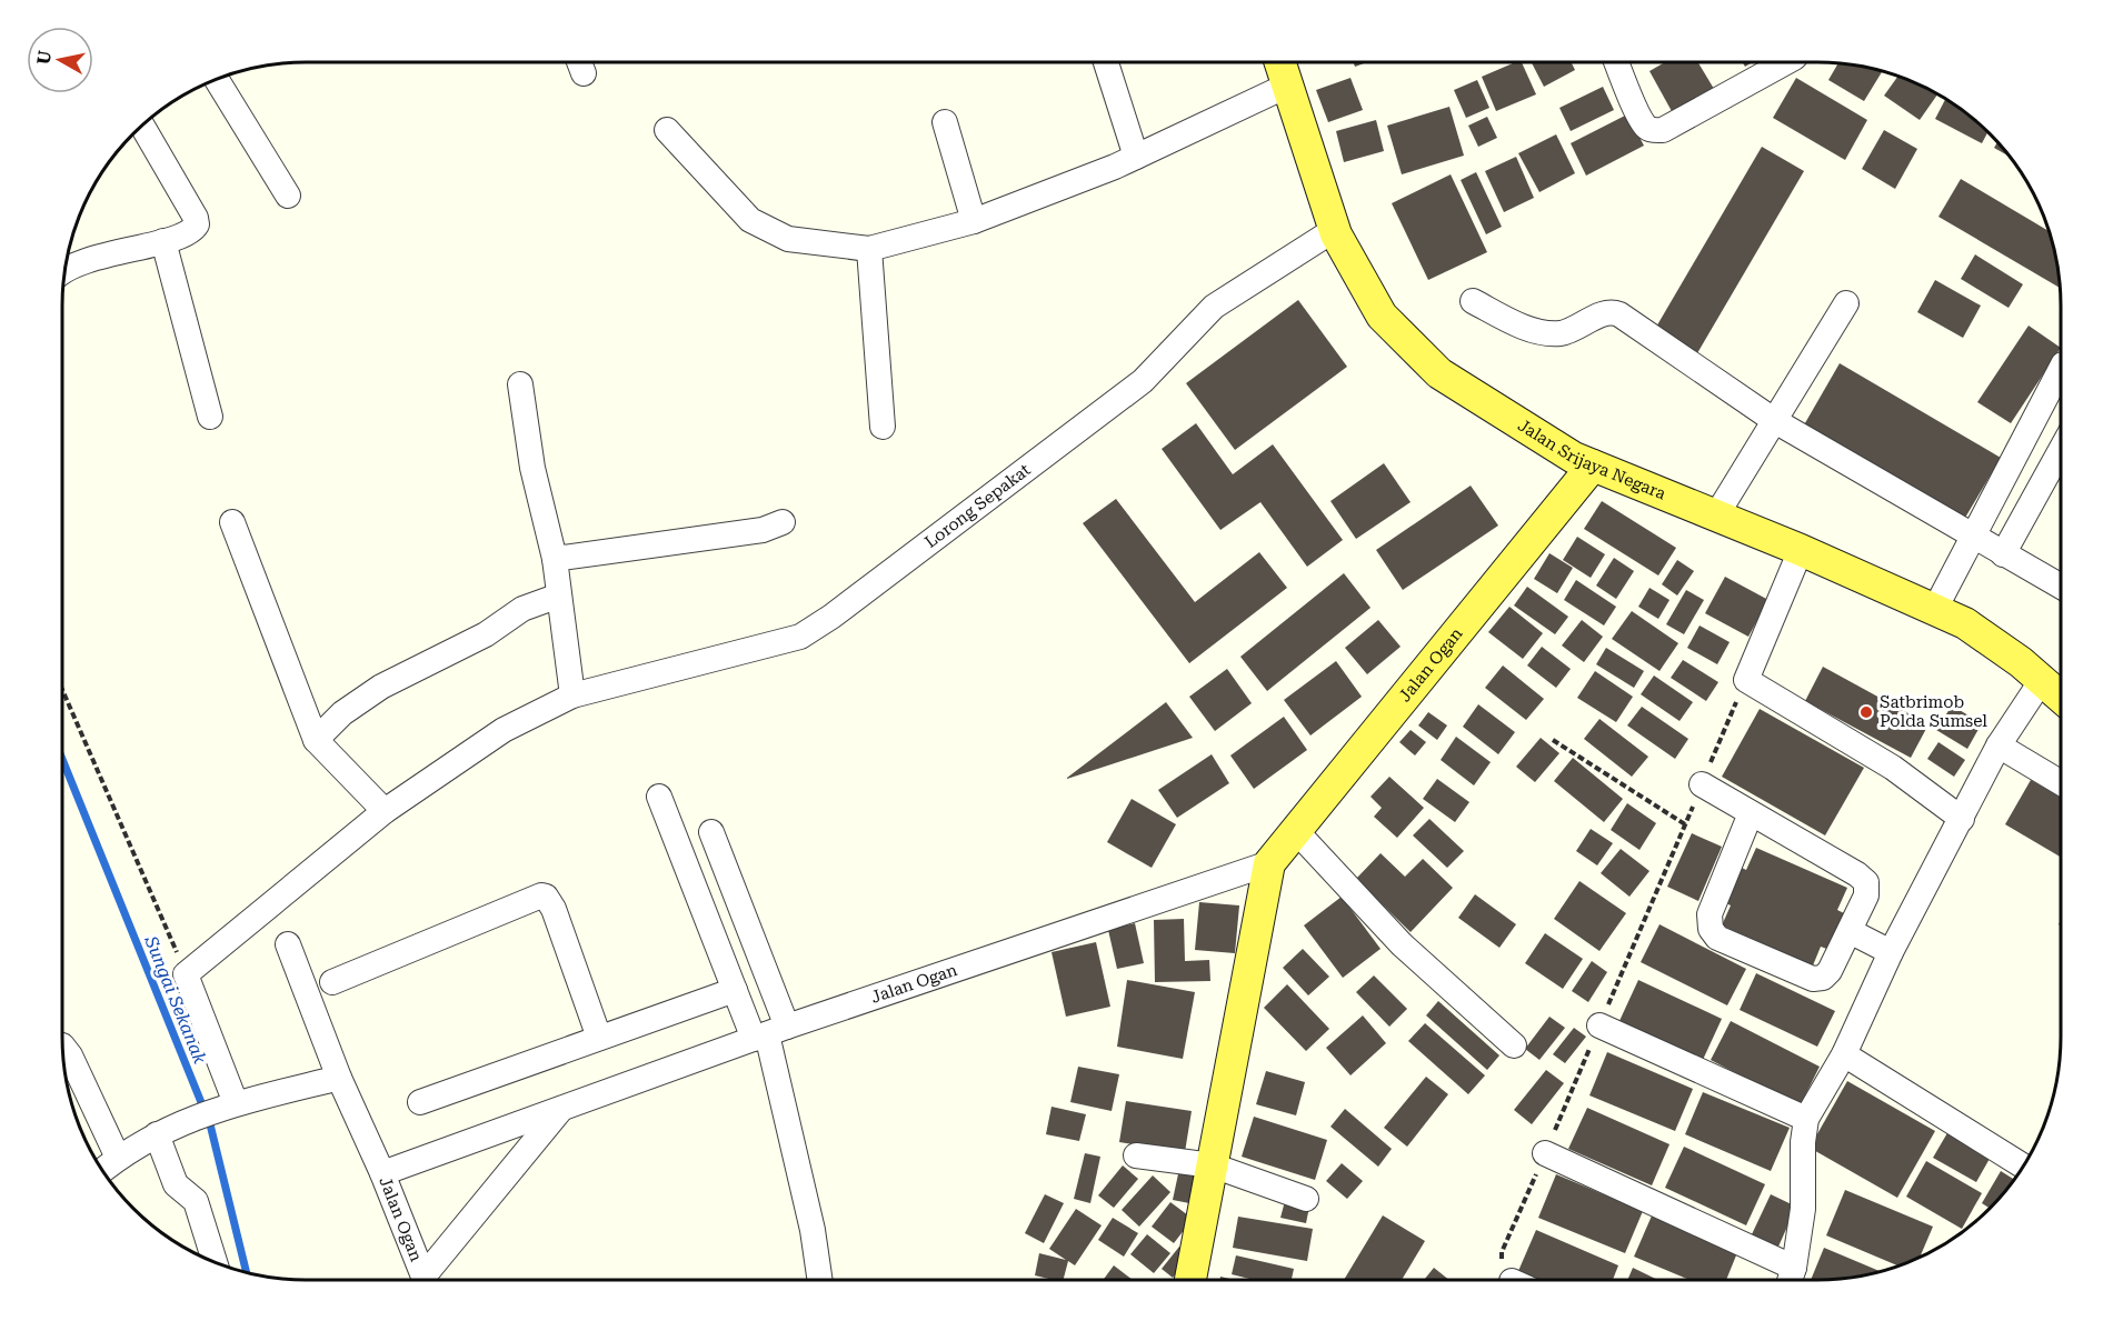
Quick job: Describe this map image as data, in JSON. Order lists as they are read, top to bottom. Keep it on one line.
{"streets":{"main road":["Jalan Srijaya Negara","Jalan Ogan"],"street":["Lorong Sepakat"]},"crossings":[["Jalan Srijaya Negara","Lorong Sepakat"],["Jalan Srijaya Negara","Jalan Ogan"]],"water":["Sungai Sekanak"],"places":["Satbrimob Polda Sumsel"],"north":"left"}
